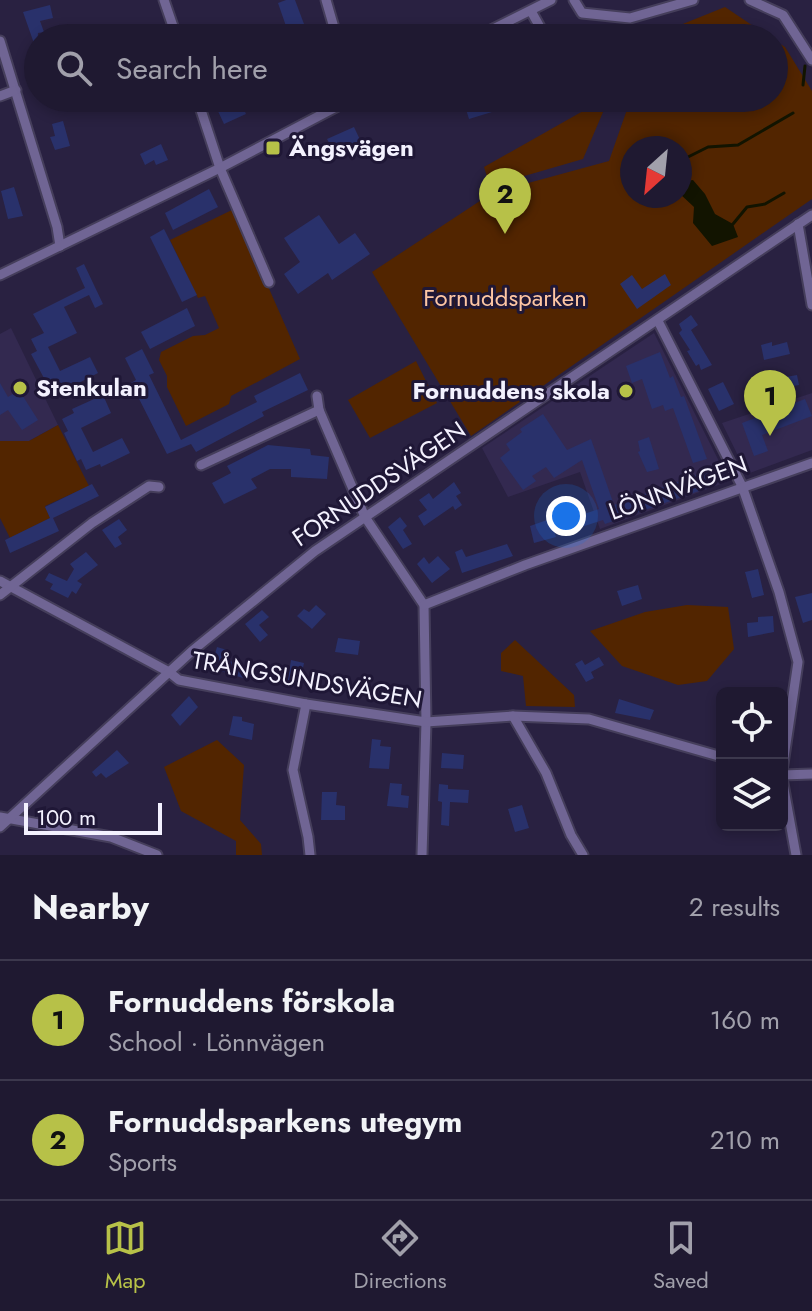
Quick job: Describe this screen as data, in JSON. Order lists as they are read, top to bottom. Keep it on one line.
{"streets":{"street":["FORNUDDSVÄGEN","LÖNNVÄGEN","TRÅNGSUNDSVÄGEN"]},"crossings":[["FORNUDDSVÄGEN","TRÅNGSUNDSVÄGEN"]],"parks":["Fornuddsparken"],"places":{"transit":["Ängsvägen"],"other":["Stenkulan","Fornuddens skola"]},"scale_bar":"100 m","north":"bottom left","page":{"search":"Search here","pins":["2","1"],"scale":"100 m","heading":["Nearby","2 results"],"list":[{"mark":"1","name":"Fornuddens förskola","note":"School · Lönnvägen","value":"160 m"},{"mark":"2","name":"Fornuddsparkens utegym","note":"Sports","value":"210 m"}],"nav":["Map","Directions","Saved"]}}
